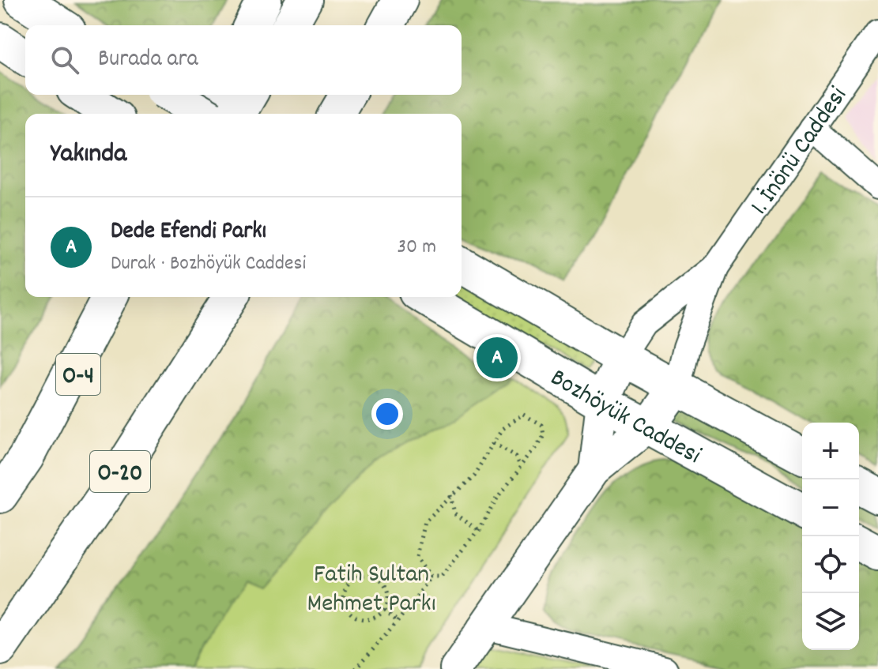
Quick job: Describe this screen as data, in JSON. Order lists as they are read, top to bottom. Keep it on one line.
{"streets":{"main road":["O-4","Bozhöyük Caddesi","O-20"],"street":["1. İnönü Caddesi"]},"parks":["Fatih Sultan Mehmet Parkı"],"page":{"search":"Burada ara","heading":"Yakında","list":[{"mark":"A","name":"Dede Efendi Parkı","note":"Durak · Bozhöyük Caddesi","value":"30 m"}],"pins":"A","map_buttons":["+","−"]}}
